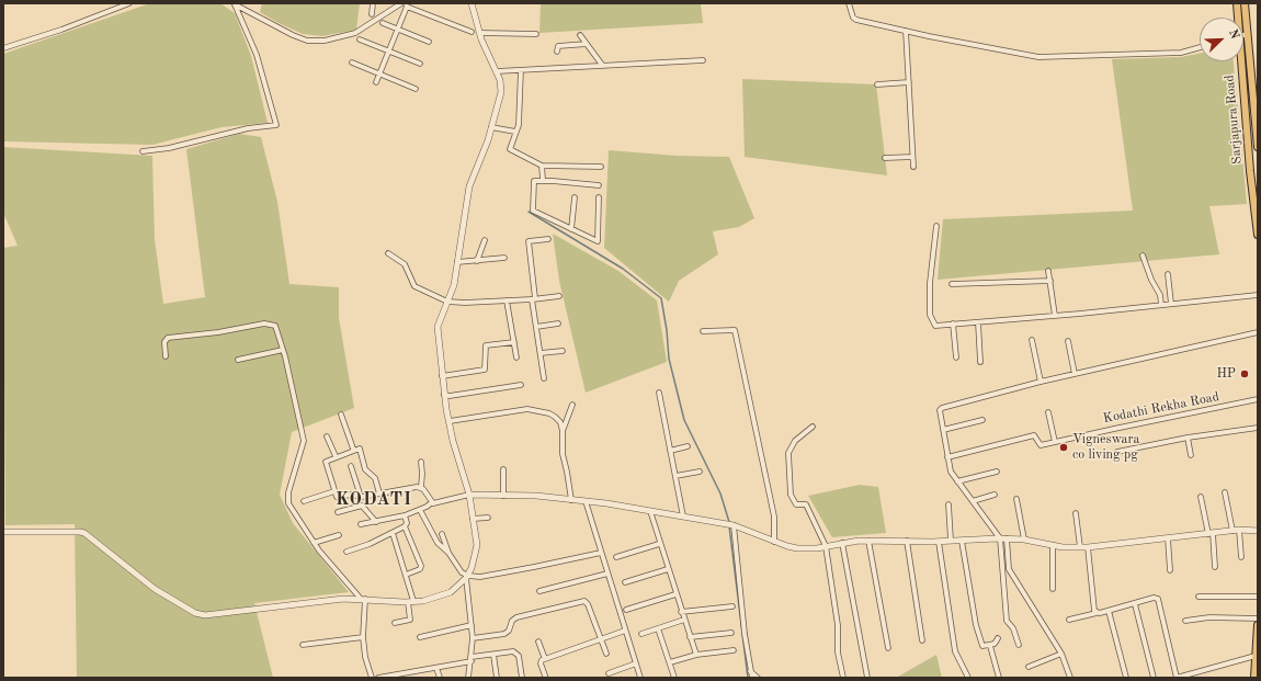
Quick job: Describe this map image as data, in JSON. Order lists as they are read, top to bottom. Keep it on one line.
{"streets":{"main road":["Sarjapura Road"],"street":["Kodathi Rekha Road"]},"districts":["KODATI"],"places":["HP","Vigneswara co living pg"],"north":"top right"}
